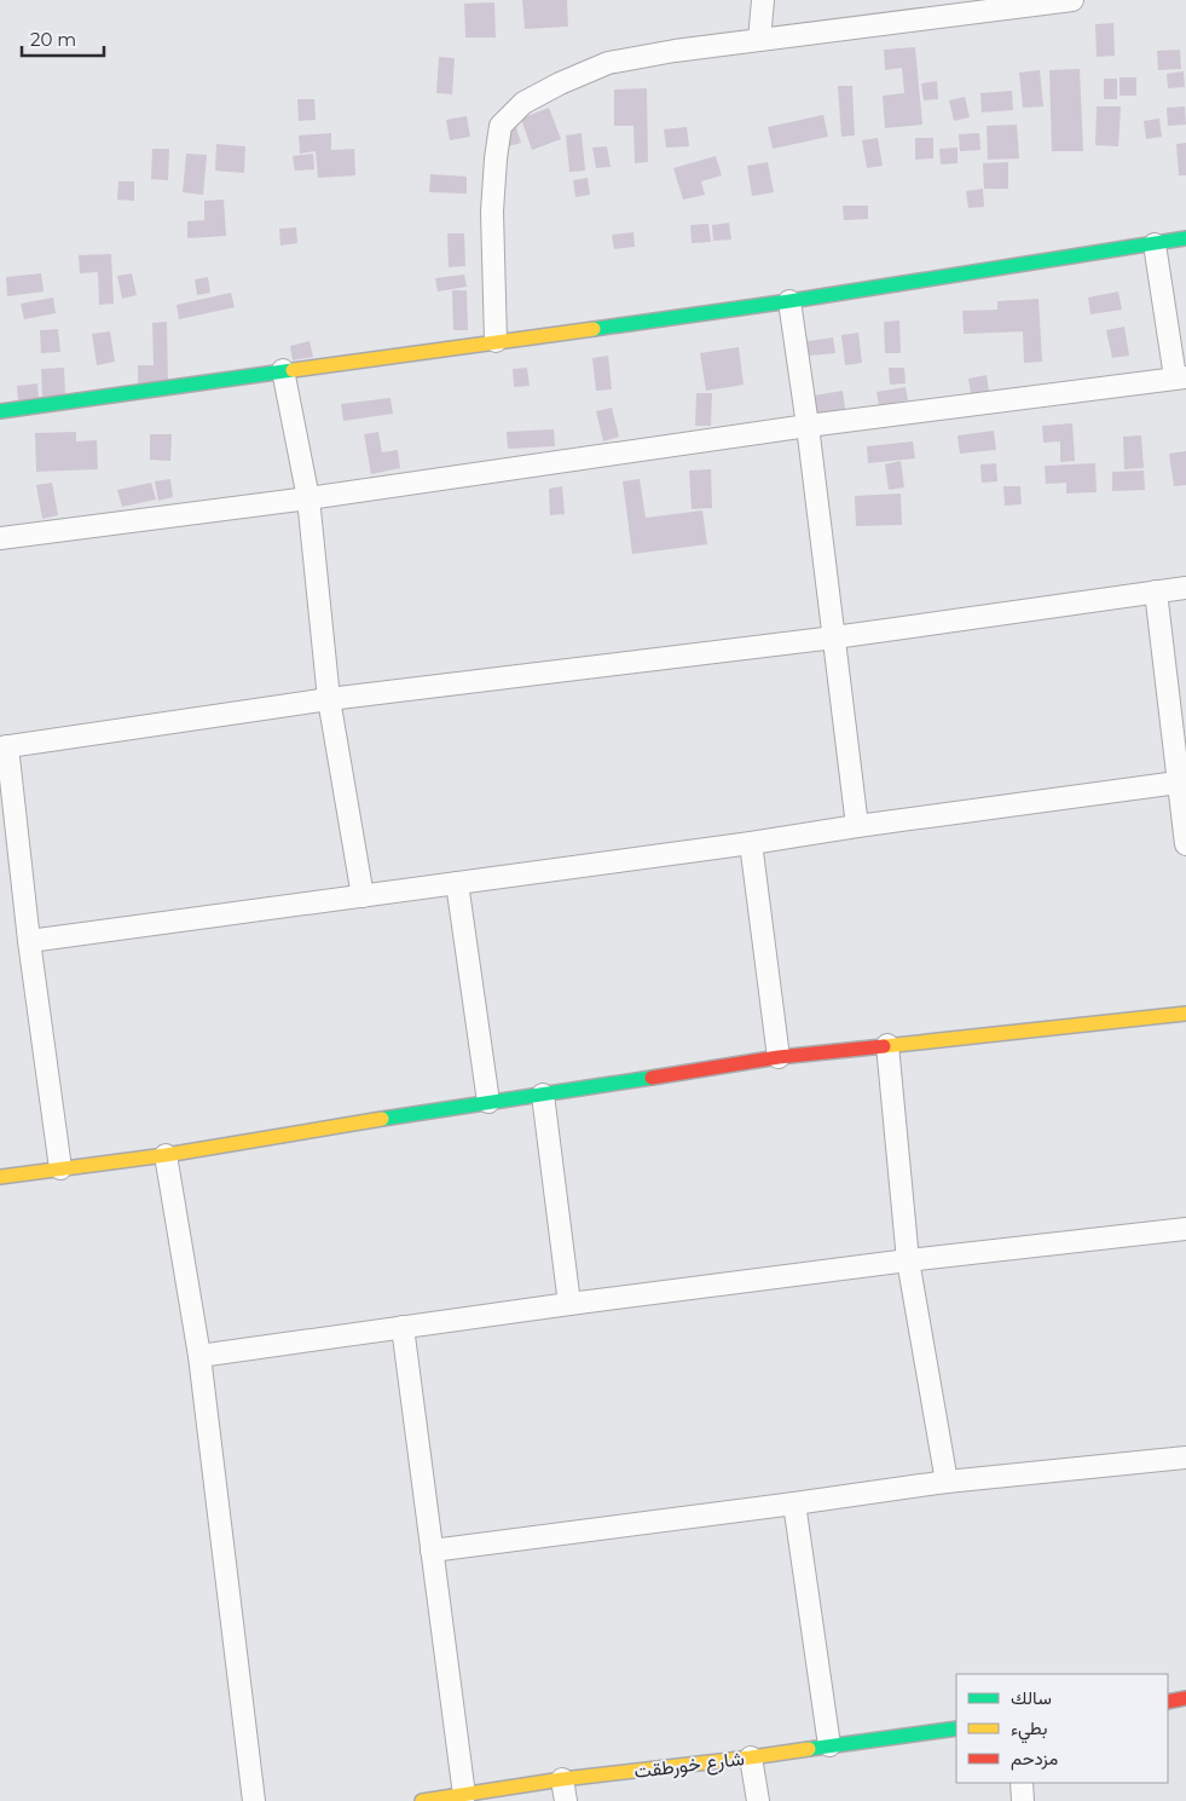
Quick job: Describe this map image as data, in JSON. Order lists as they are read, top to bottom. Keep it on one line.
{"streets":{"street":["شارع خورطقت"]},"legend":["سالك","بطيء","مزدحم"],"scale_bar":"20 m"}
